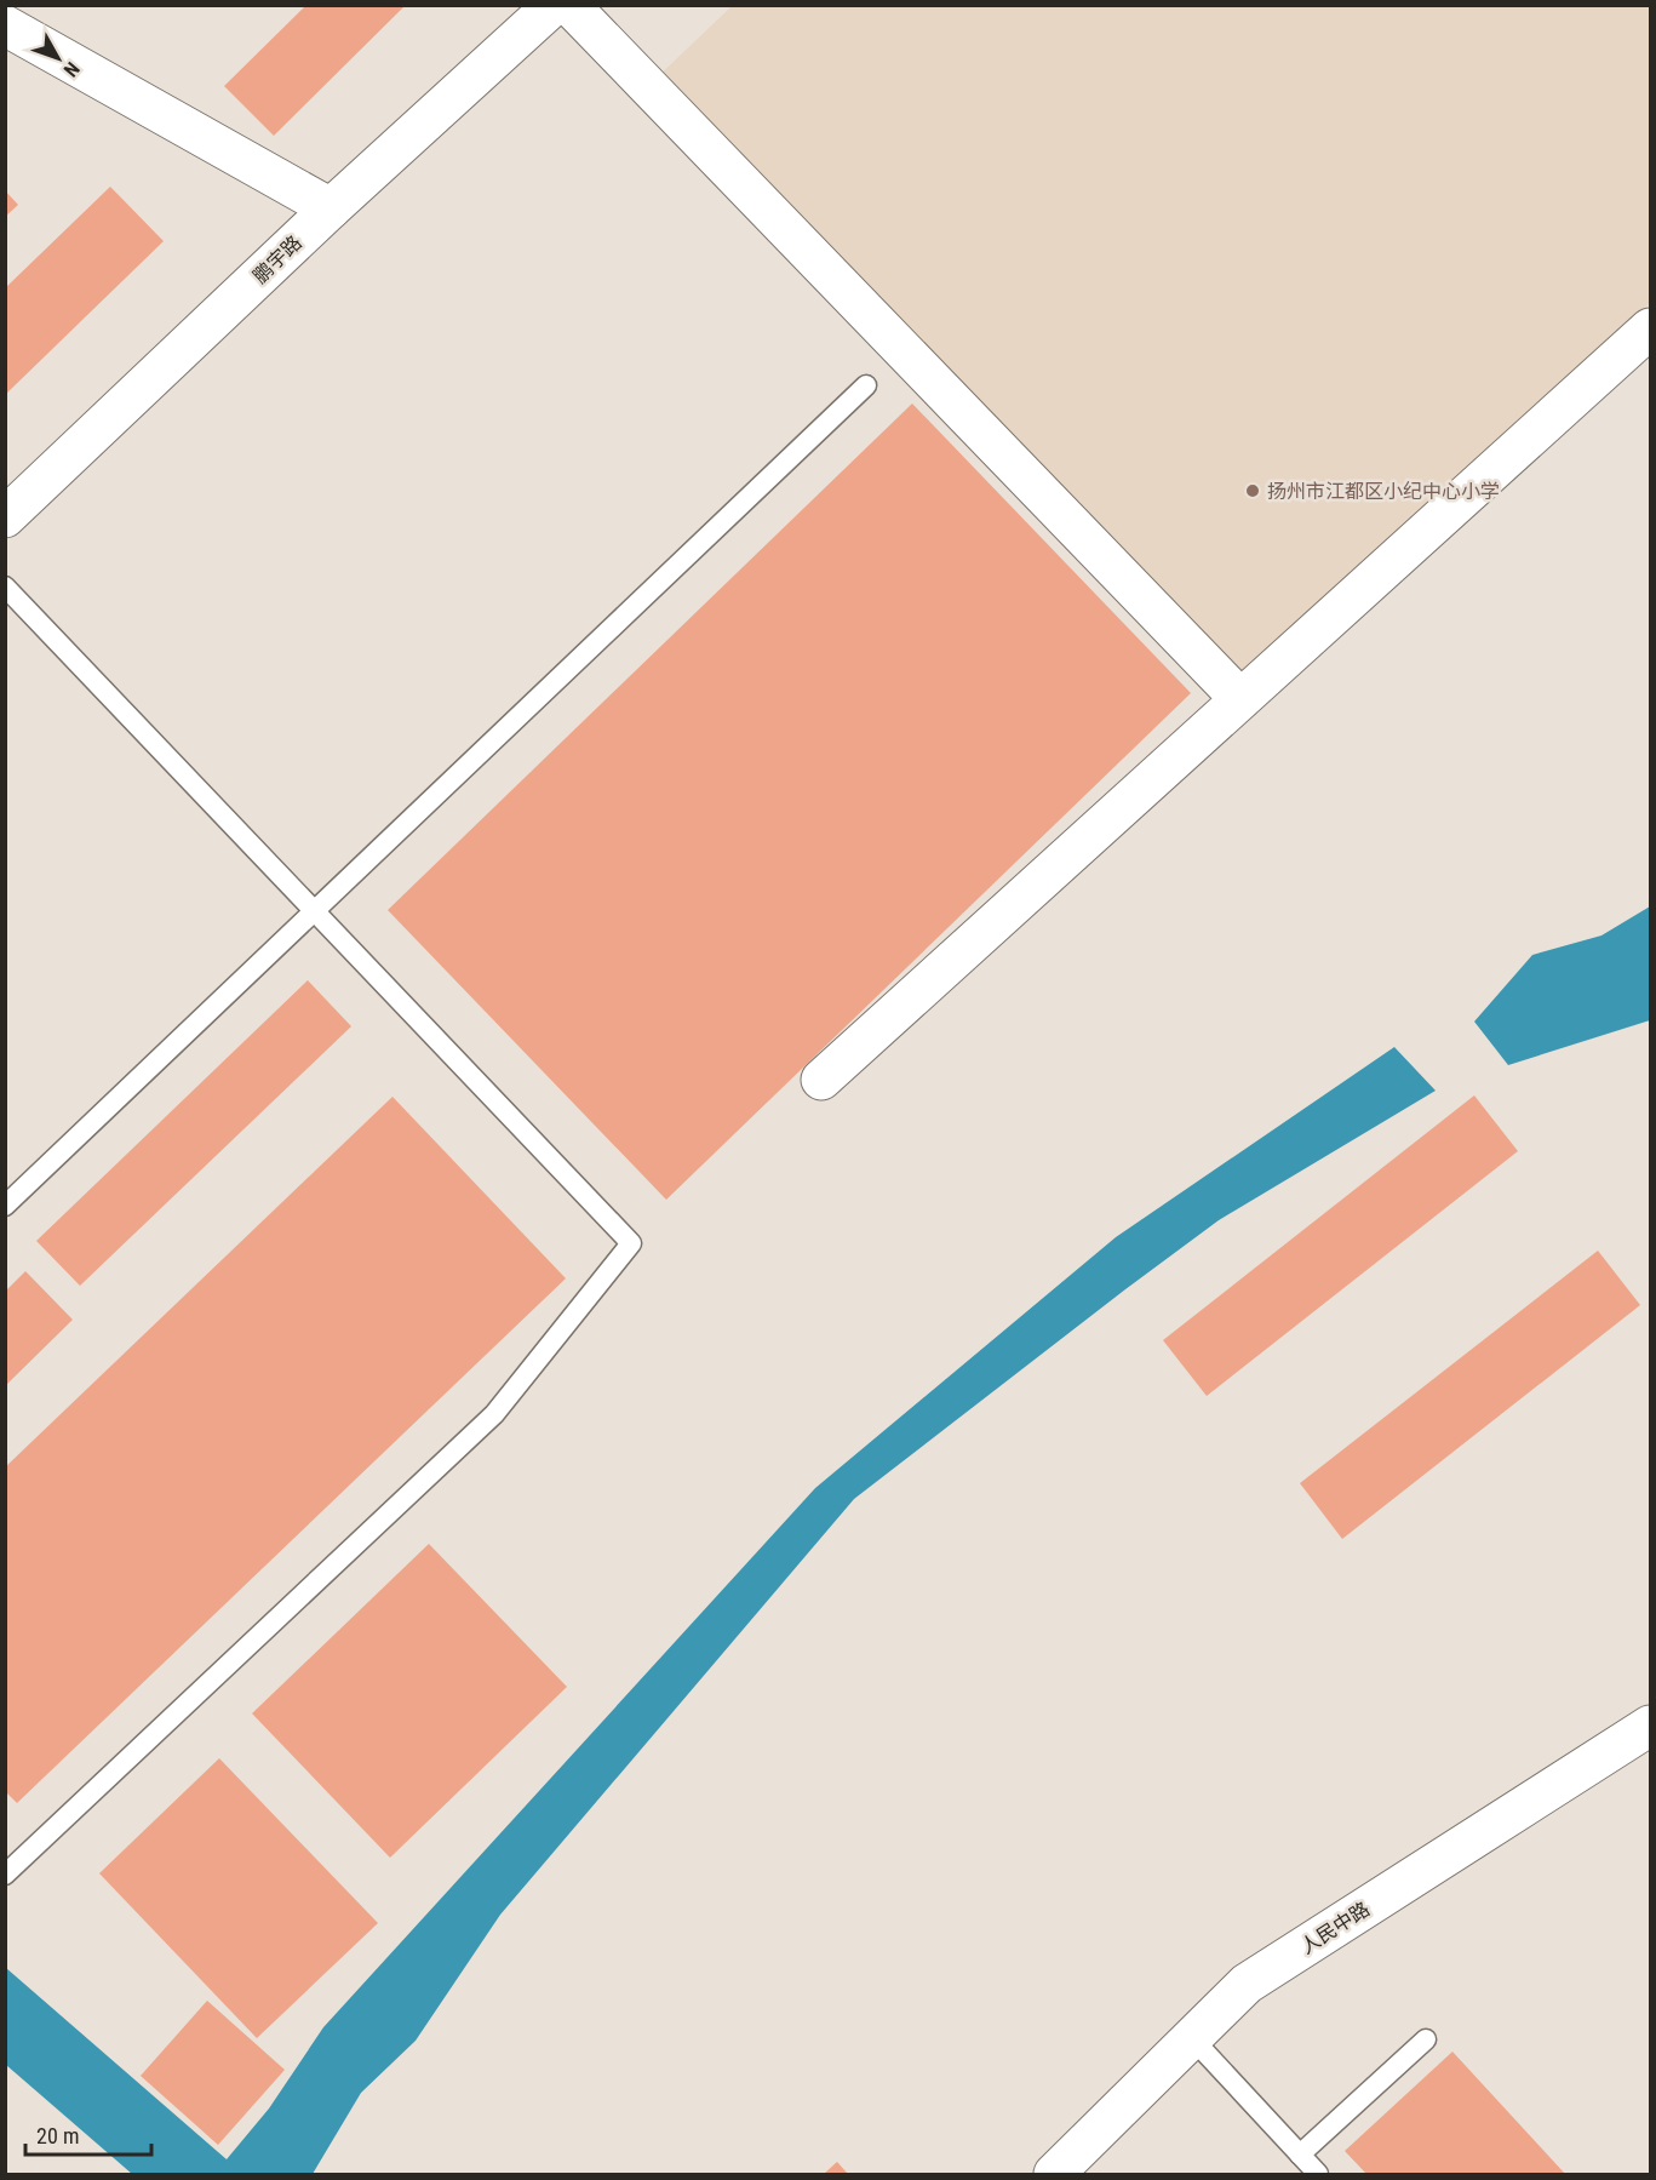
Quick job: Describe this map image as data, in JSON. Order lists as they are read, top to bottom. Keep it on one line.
{"streets":{"street":["鹏宇路","人民中路"]},"places":["扬州市江都区小纪中心小学"],"scale_bar":"20 m","north":"bottom right"}
